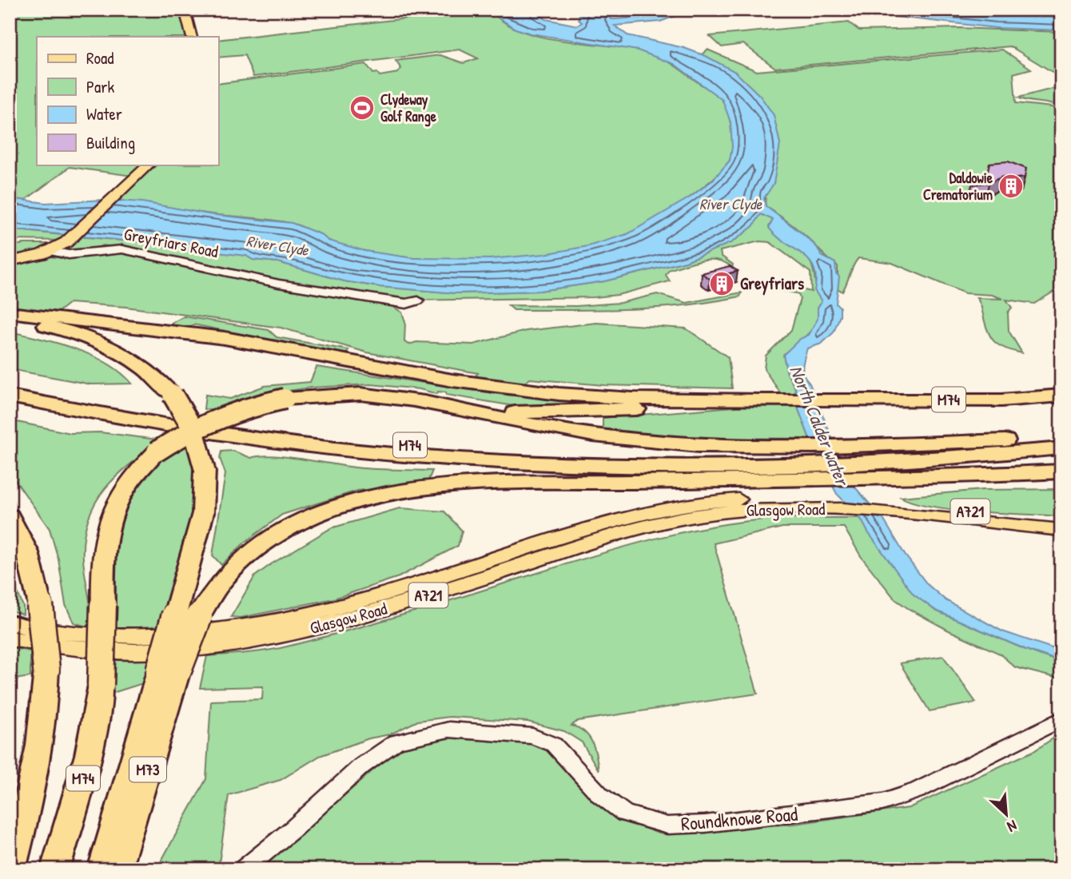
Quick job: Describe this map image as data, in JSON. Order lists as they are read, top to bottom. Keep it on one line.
{"streets":{"highway":["M74","M73"],"main road":["Glasgow Road","A721"],"street":["Greyfriars Road","Roundknowe Road"]},"crossings":[["M74","M73"],["Glasgow Road","A721"]],"water":["River Clyde","North Calder water"],"places":{"sports":["Clydeway Golf Range"],"building":["Daldowie Crematorium","Greyfriars"]},"legend":["Road","Park","Water","Building"],"north":"bottom right"}
